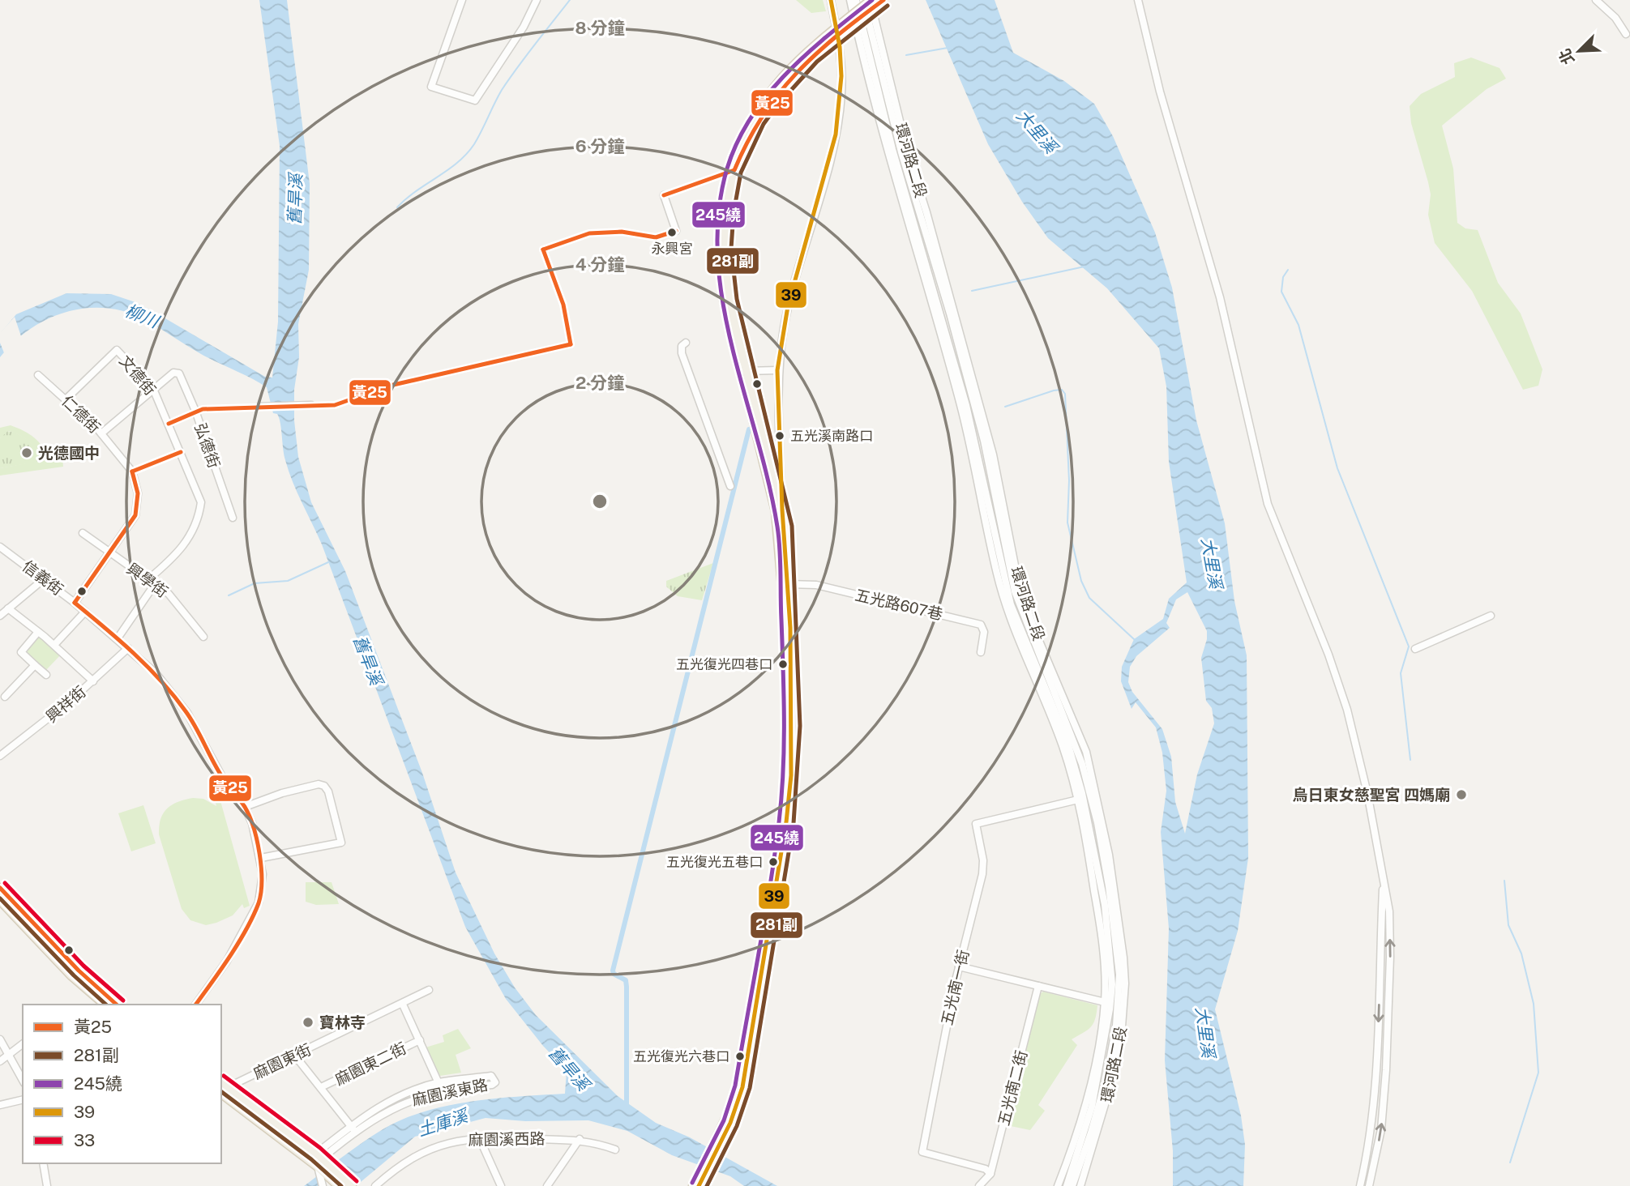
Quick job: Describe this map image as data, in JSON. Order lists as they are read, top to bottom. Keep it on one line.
{"streets":{"street":["環河路二段","文德街","仁德街","弘德街","信義街","興學街","五光路607巷","興祥街","五光南一街","麻園東街","麻園東二街","五光南二街","麻園溪東路","麻園溪西路"]},"crossings":[["環河路二段","五光南一街"],["文德街","仁德街"],["文德街","弘德街"],["文德街","興學街"],["仁德街","弘德街"],["仁德街","信義街"],["仁德街","興學街"],["信義街","興祥街"],["五光南一街","五光南二街"],["麻園東街","麻園東二街"],["麻園東二街","麻園溪東路"]],"water":["大里溪","舊旱溪","柳川","土庫溪"],"places":["永興宮","五光溪南路口","光德國中","五光復光四巷口","烏日東女慈聖宮 四媽廟","五光復光五巷口","寶林寺","五光復光六巷口"],"lines":["transit line 黃25","transit line 245繞","transit line 39","transit line 281副","transit line 33"],"legend":["黃25","281副","245繞","39","33"],"north":"bottom left","rings":["8 分鐘","6 分鐘","4 分鐘","2 分鐘"]}
